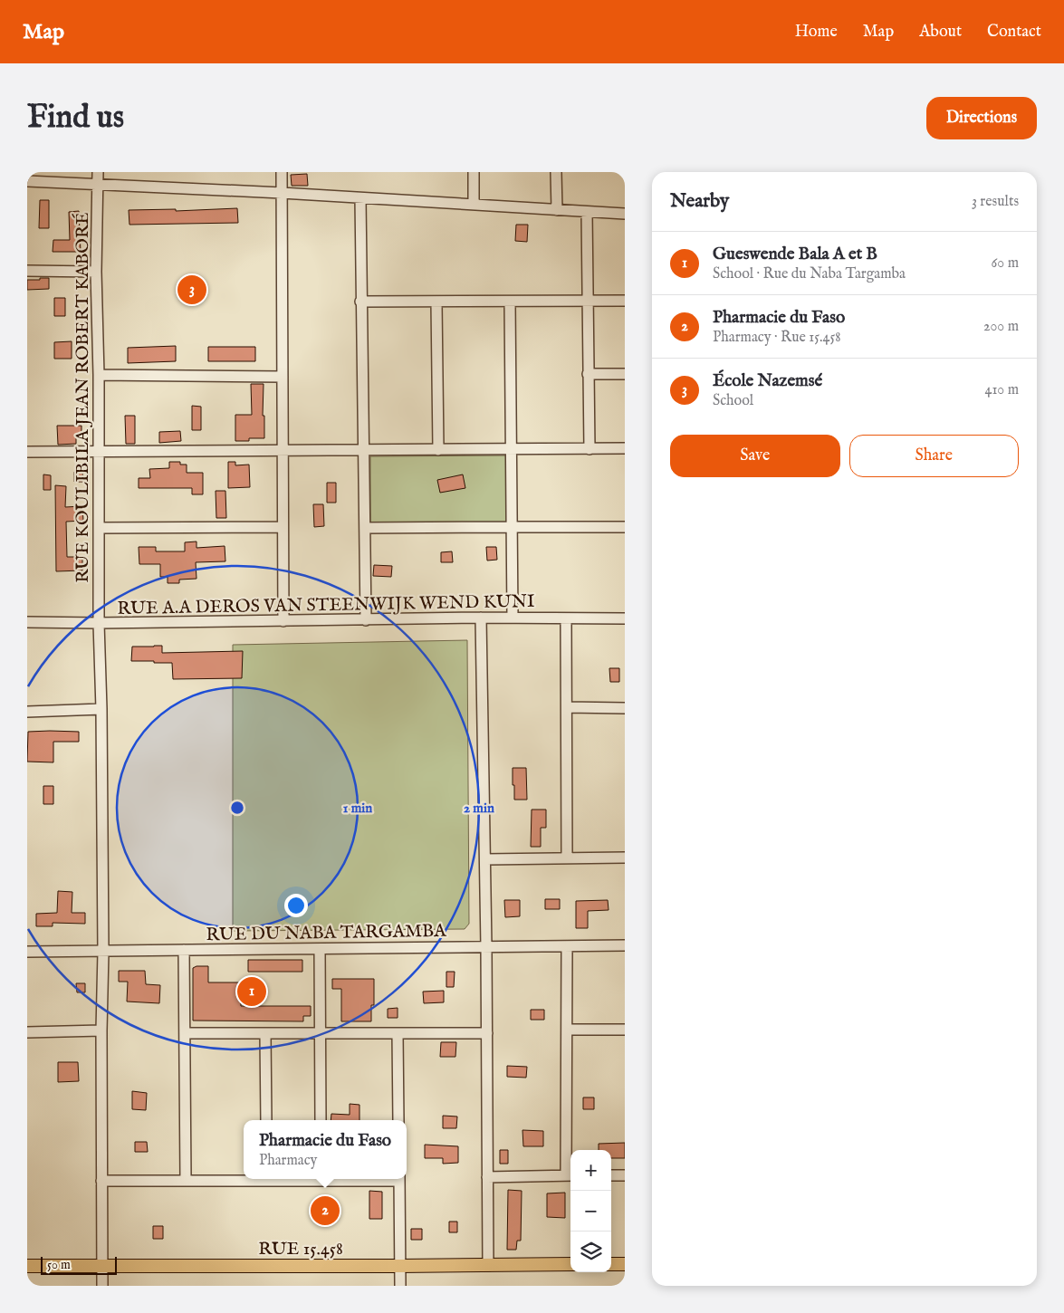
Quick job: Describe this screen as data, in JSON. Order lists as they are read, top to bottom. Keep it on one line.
{"streets":{"main road":["RUE 15.458"],"street":["RUE KOULIBILA JEAN ROBERT KABORÉ","RUE A.A DEROS VAN STEENWIJK WEND KUNI","RUE DU NABA TARGAMBA"]},"crossings":[["RUE KOULIBILA JEAN ROBERT KABORÉ","RUE A.A DEROS VAN STEENWIJK WEND KUNI"],["RUE KOULIBILA JEAN ROBERT KABORÉ","RUE DU NABA TARGAMBA"],["RUE KOULIBILA JEAN ROBERT KABORÉ","RUE 15.458"]],"scale_bar":"50 m","page":{"header":"Map","nav":["Home","Map","About","Contact"],"buttons":["Directions",["Save","Share"]],"title":"Find us","heading":["Nearby","3 results"],"list":[{"mark":"1","name":"Gueswende Bala A et B","note":"School · Rue du Naba Targamba","value":"60 m"},{"mark":"2","name":"Pharmacie du Faso","note":"Pharmacy · Rue 15.458","value":"200 m"},{"mark":"3","name":"École Nazemsé","note":"School","value":"410 m"}],"pins":["3","1","2"],"popup":["Pharmacie du Faso","Pharmacy"],"map_buttons":["+","−"],"scale":"50 m"},"rings":["1 min","2 min"]}
